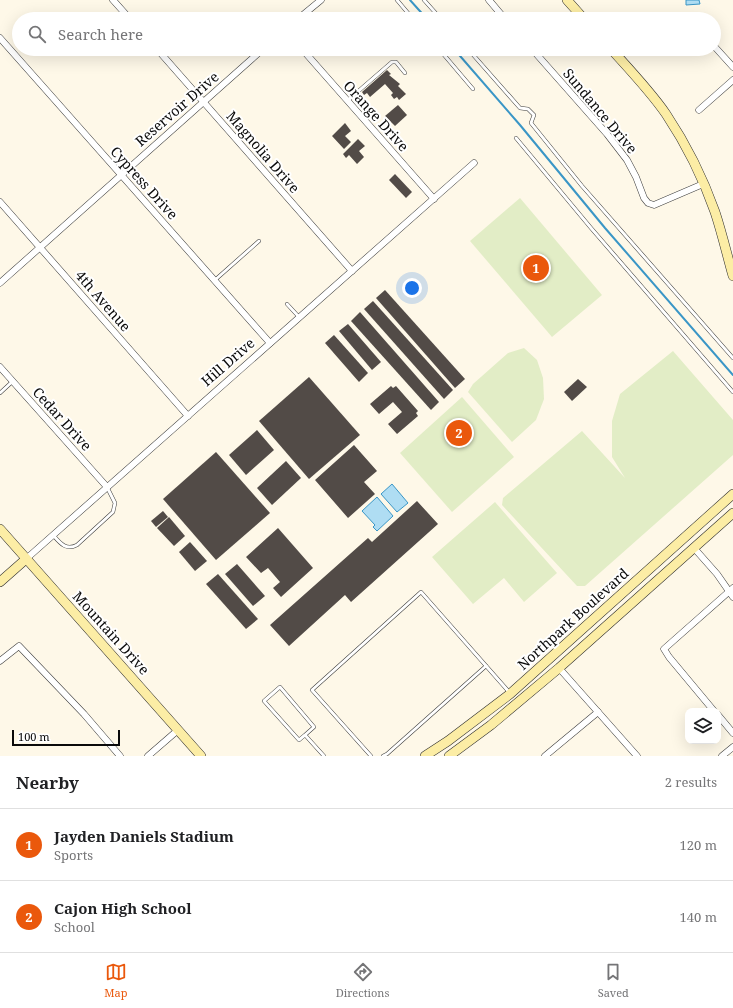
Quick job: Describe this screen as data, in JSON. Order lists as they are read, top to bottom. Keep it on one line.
{"streets":{"main road":["Hill Drive","Northpark Boulevard","Mountain Drive"],"street":["Reservoir Drive","Sundance Drive","Orange Drive","Magnolia Drive","Cypress Drive","4th Avenue","Cedar Drive"]},"crossings":[["Reservoir Drive","Magnolia Drive"],["Reservoir Drive","Cypress Drive"],["Reservoir Drive","4th Avenue"],["Orange Drive","Hill Drive"],["Magnolia Drive","Hill Drive"],["Cypress Drive","Hill Drive"],["4th Avenue","Hill Drive"],["Hill Drive","Cedar Drive"],["Hill Drive","Mountain Drive"]],"scale_bar":"100 m","page":{"search":"Search here","pins":["1","2"],"scale":"100 m","heading":["Nearby","2 results"],"list":[{"mark":"1","name":"Jayden Daniels Stadium","note":"Sports","value":"120 m"},{"mark":"2","name":"Cajon High School","note":"School","value":"140 m"}],"nav":["Map","Directions","Saved"]}}
